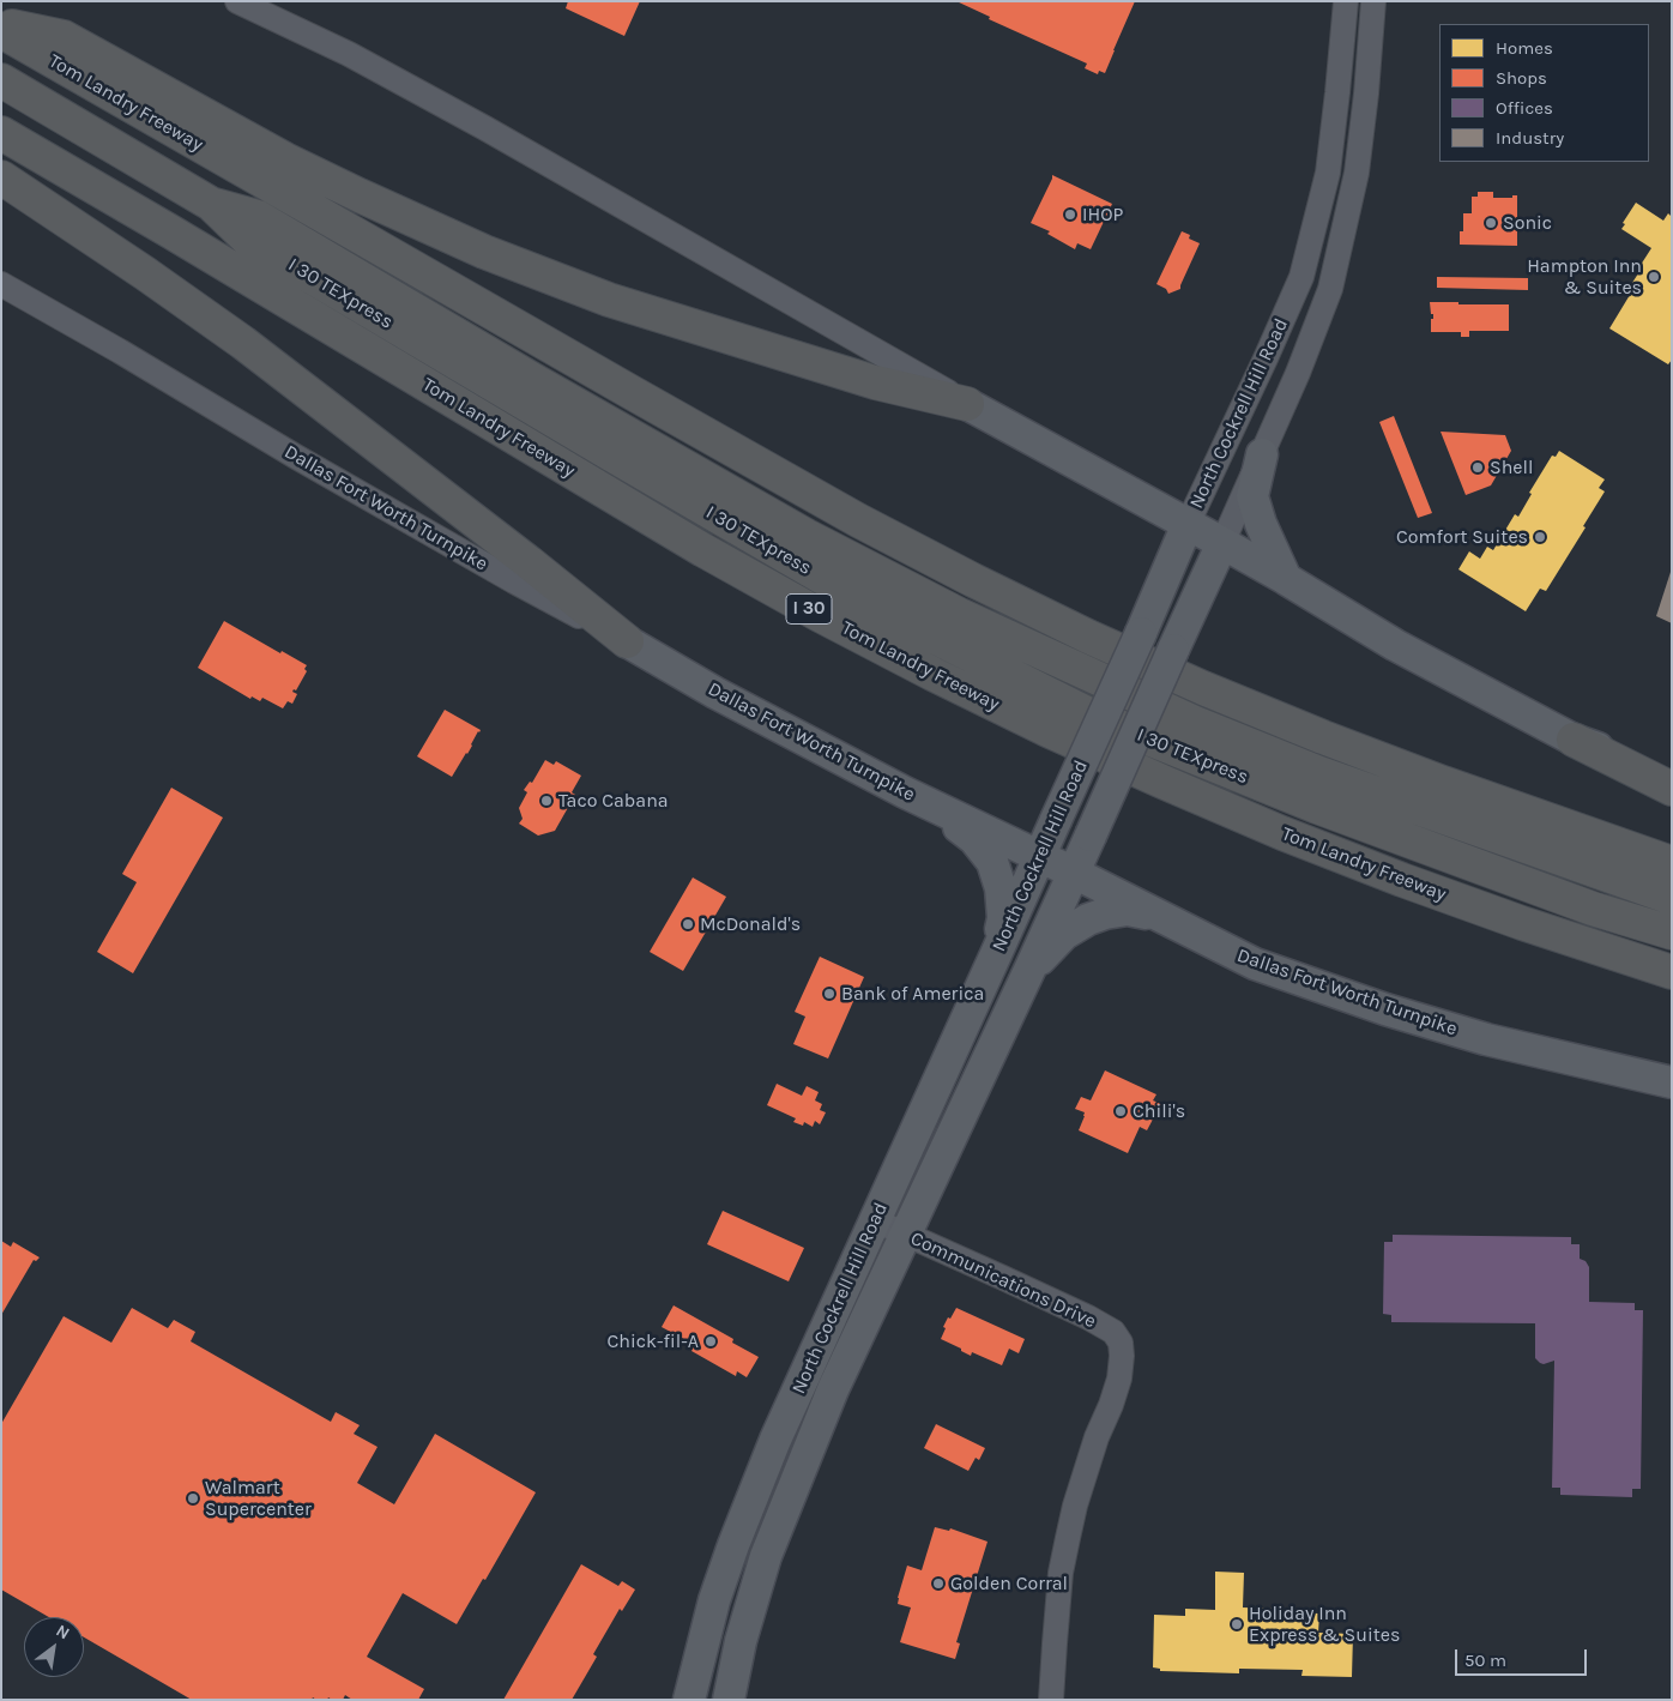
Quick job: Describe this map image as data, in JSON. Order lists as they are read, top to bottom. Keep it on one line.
{"streets":{"highway":["Tom Landry Freeway","I 30 TEXpress","I 30"],"main road":["North Cockrell Hill Road","Dallas Fort Worth Turnpike"],"street":["Communications Drive"]},"crossings":[["North Cockrell Hill Road","Dallas Fort Worth Turnpike"],["North Cockrell Hill Road","Communications Drive"]],"places":["IHOP","Sonic","Hampton Inn & Suites","Shell","Comfort Suites","Taco Cabana","McDonald's","Bank of America","Chili's","Chick-fil-A","Walmart Supercenter","Golden Corral","Holiday Inn Express & Suites"],"legend":["Homes","Shops","Offices","Industry"],"scale_bar":"50 m","north":"top right"}
